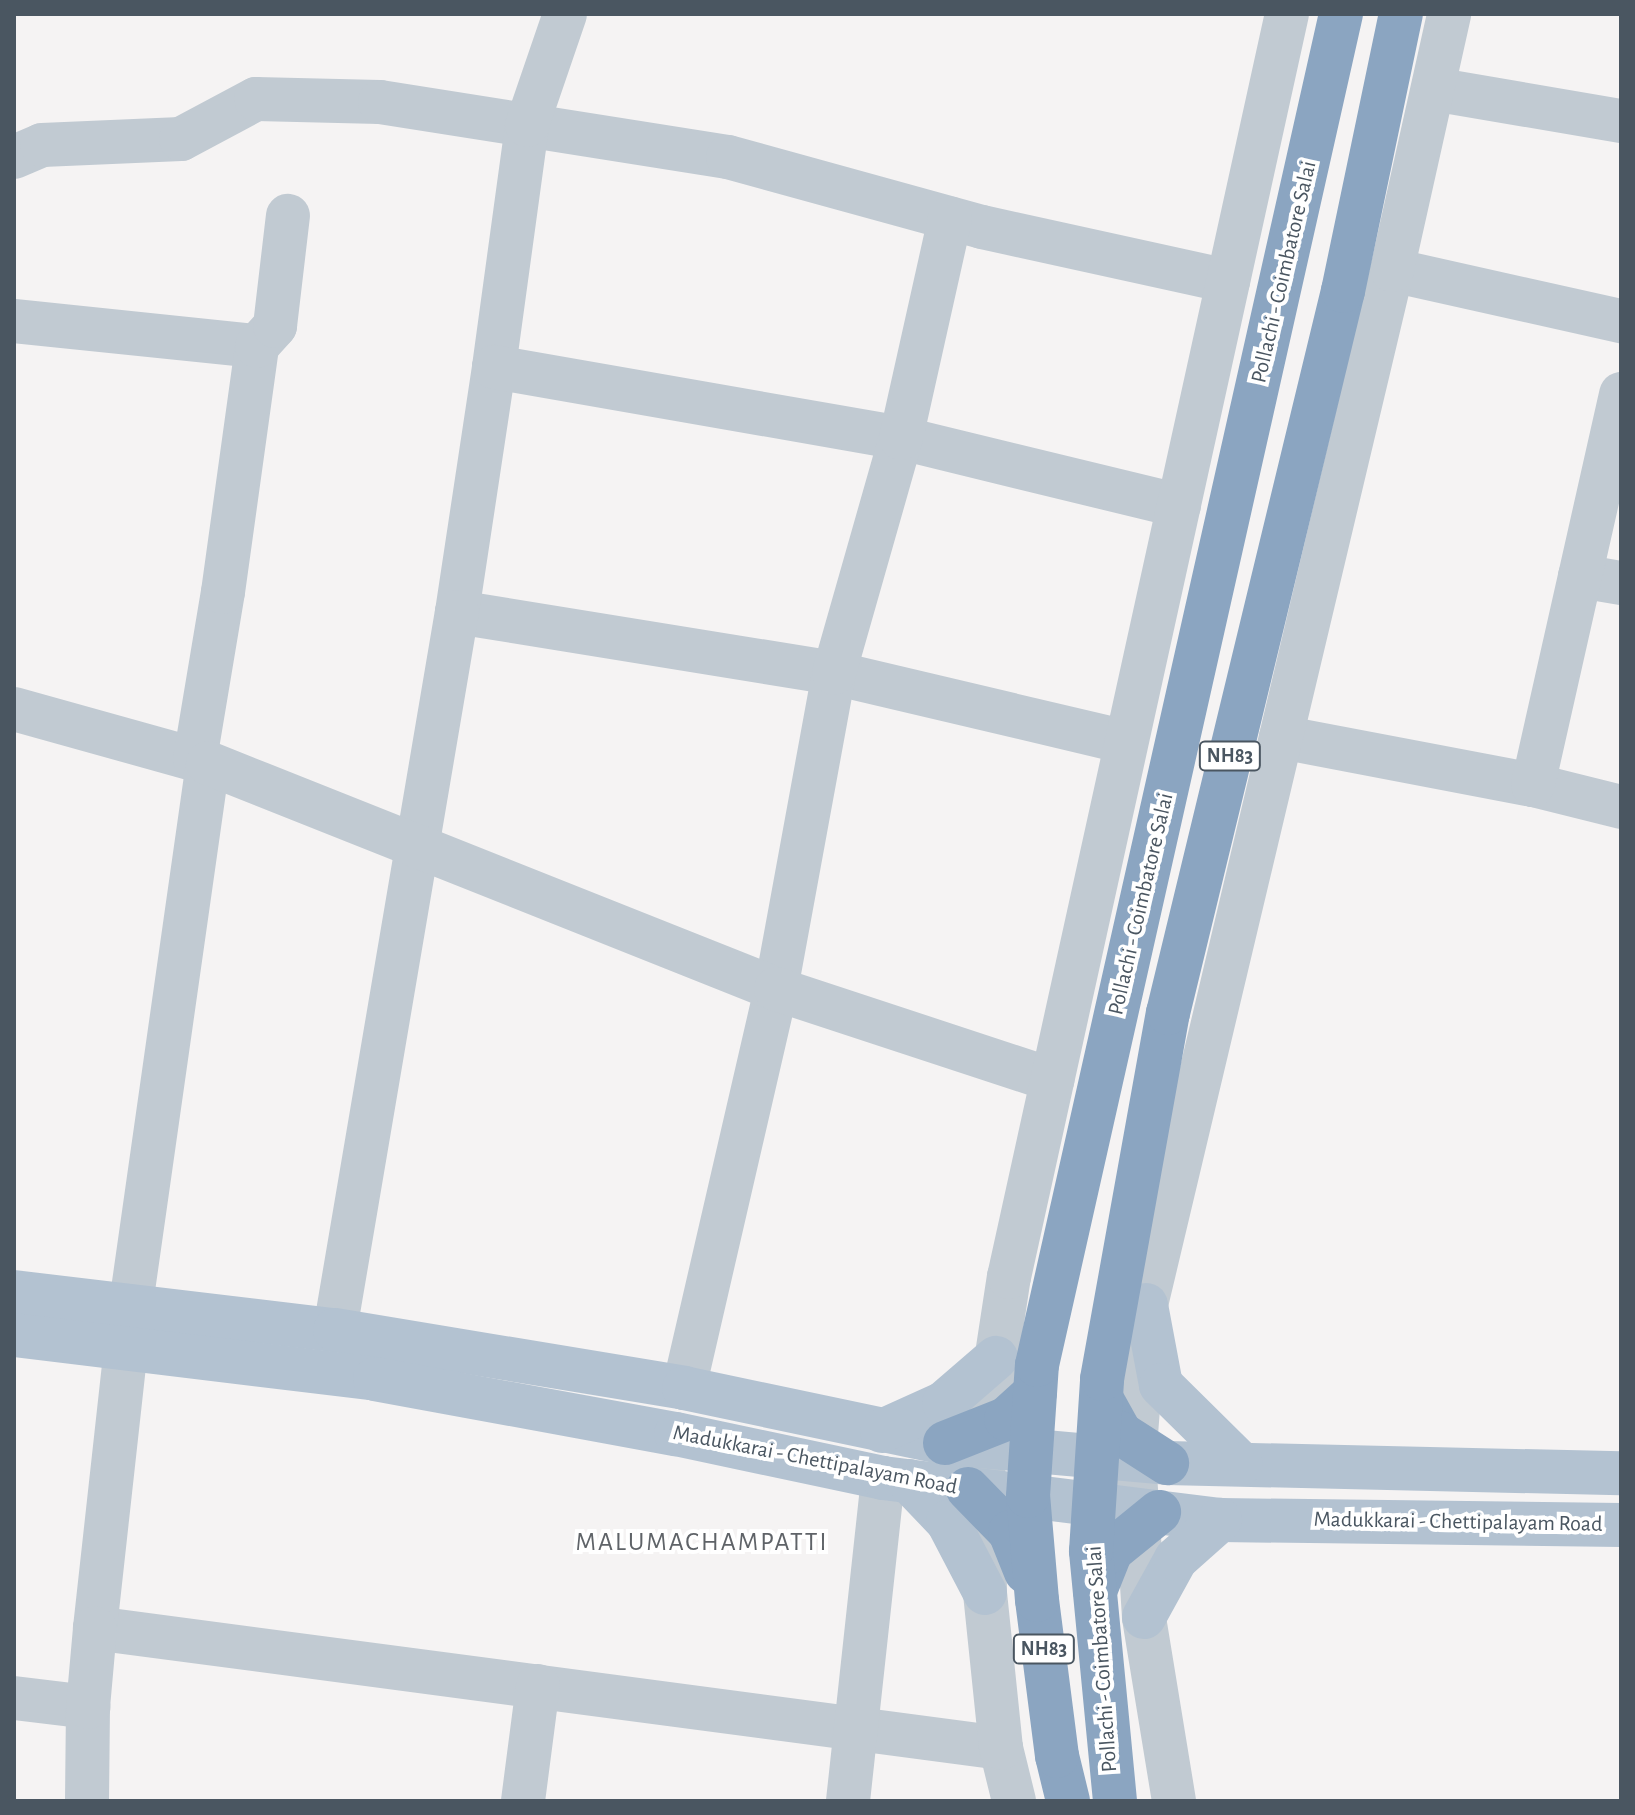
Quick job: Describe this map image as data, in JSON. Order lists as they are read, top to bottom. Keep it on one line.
{"streets":{"highway":["Pollachi - Coimbatore Salai","NH83"],"main road":["Madukkarai - Chettipalayam Road"]},"crossings":[["Pollachi - Coimbatore Salai","Madukkarai - Chettipalayam Road"]],"districts":["MALUMACHAMPATTI"]}
